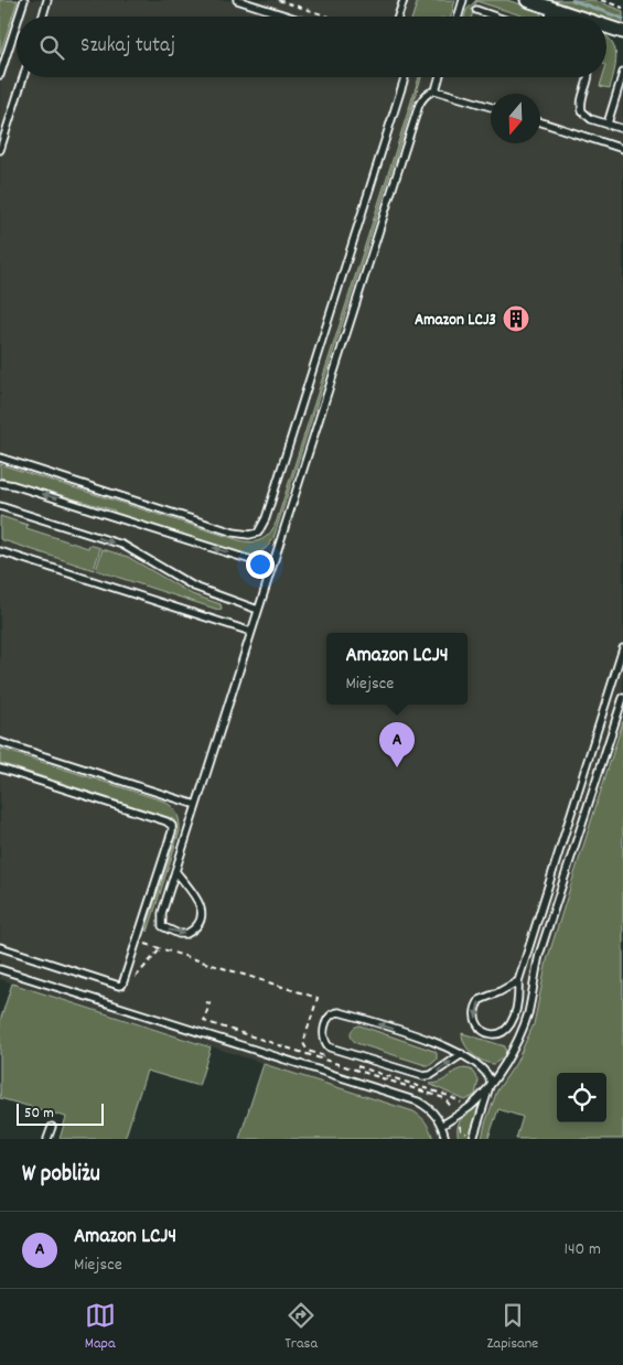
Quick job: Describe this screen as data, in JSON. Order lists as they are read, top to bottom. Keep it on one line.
{"places":{"building":["Amazon LCJ3"]},"scale_bar":"50 m","north":"bottom","page":{"search":"Szukaj tutaj","popup":["Amazon LCJ4","Miejsce"],"pins":"A","scale":"50 m","heading":"W pobliżu","list":[{"mark":"A","name":"Amazon LCJ4","note":"Miejsce","value":"140 m"}],"nav":["Mapa","Trasa","Zapisane"]}}
